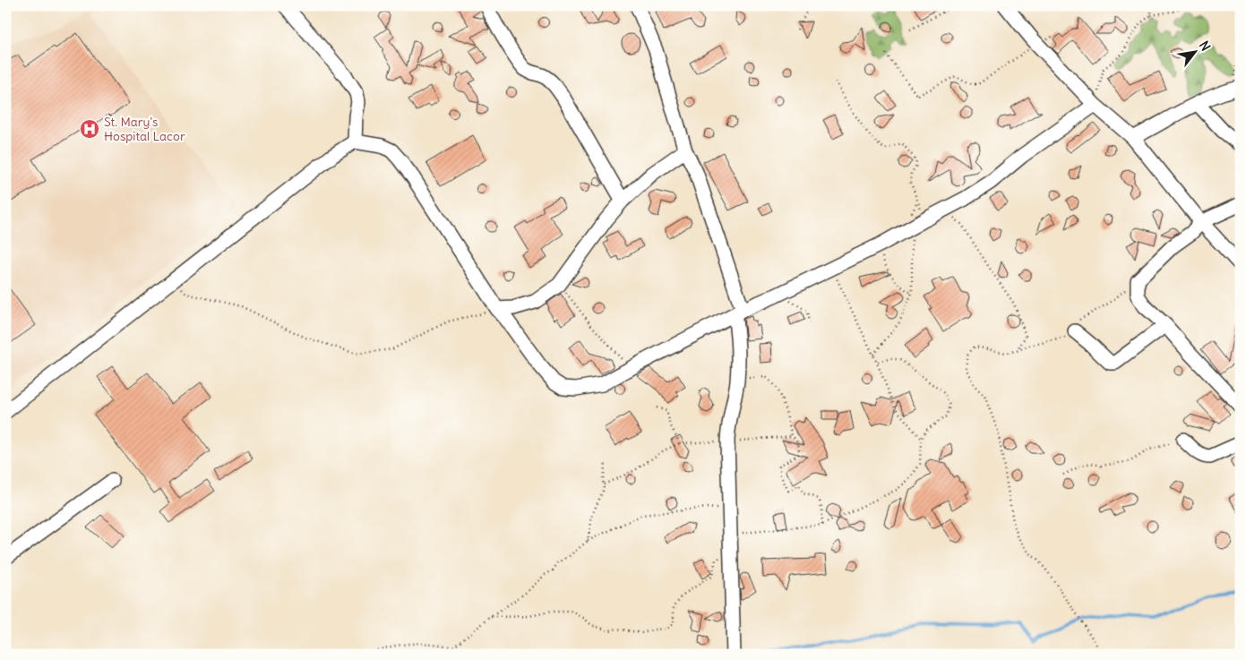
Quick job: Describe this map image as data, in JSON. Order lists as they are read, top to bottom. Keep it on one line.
{"places":{"hospital":["St. Mary's Hospital Lacor"]},"north":"top right"}
